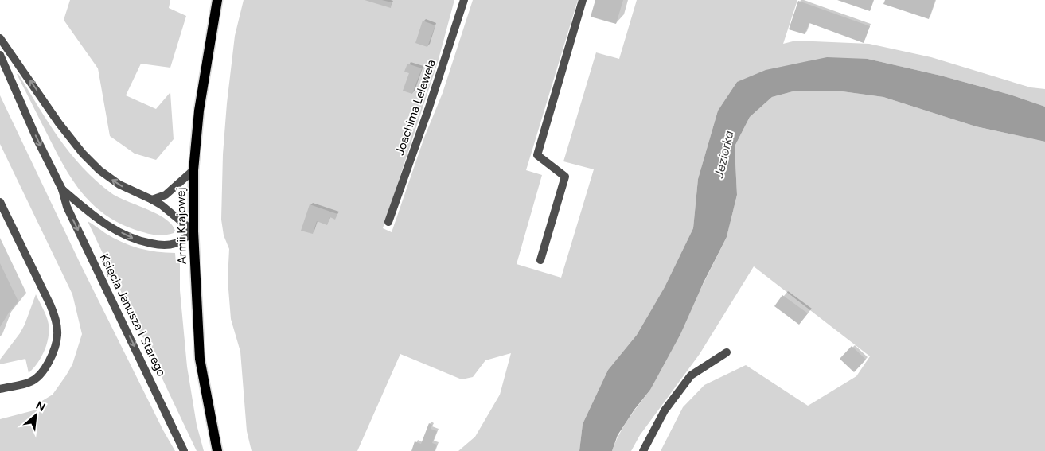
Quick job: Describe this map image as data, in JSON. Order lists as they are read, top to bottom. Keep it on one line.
{"streets":{"main road":["Armii Krajowej"],"street":["Joachima Lelewela","Księcia Janusza I Starego"]},"crossings":[["Armii Krajowej","Księcia Janusza I Starego"]],"water":["Jeziorka"],"north":"top right"}
